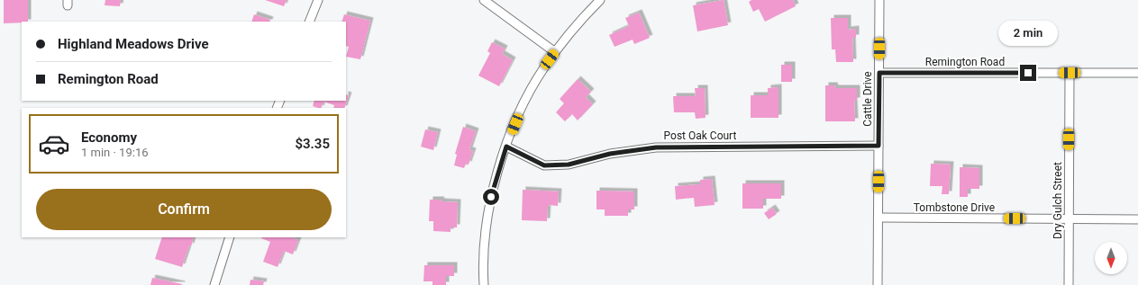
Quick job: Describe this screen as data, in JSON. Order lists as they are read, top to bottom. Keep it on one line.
{"streets":{"street":["Remington Road","Cattle Drive","Post Oak Court","Dry Gulch Street","Tombstone Drive"]},"crossings":[["Remington Road","Cattle Drive"],["Remington Road","Dry Gulch Street"],["Cattle Drive","Post Oak Court"],["Cattle Drive","Tombstone Drive"],["Dry Gulch Street","Tombstone Drive"]],"north":"bottom","page":{"bubble":"2 min","banner":["Highland Meadows Drive","Remington Road"],"list":[{"name":"Economy","note":"1 min · 19:16","value":"$3.35"}],"buttons":"Confirm"}}
